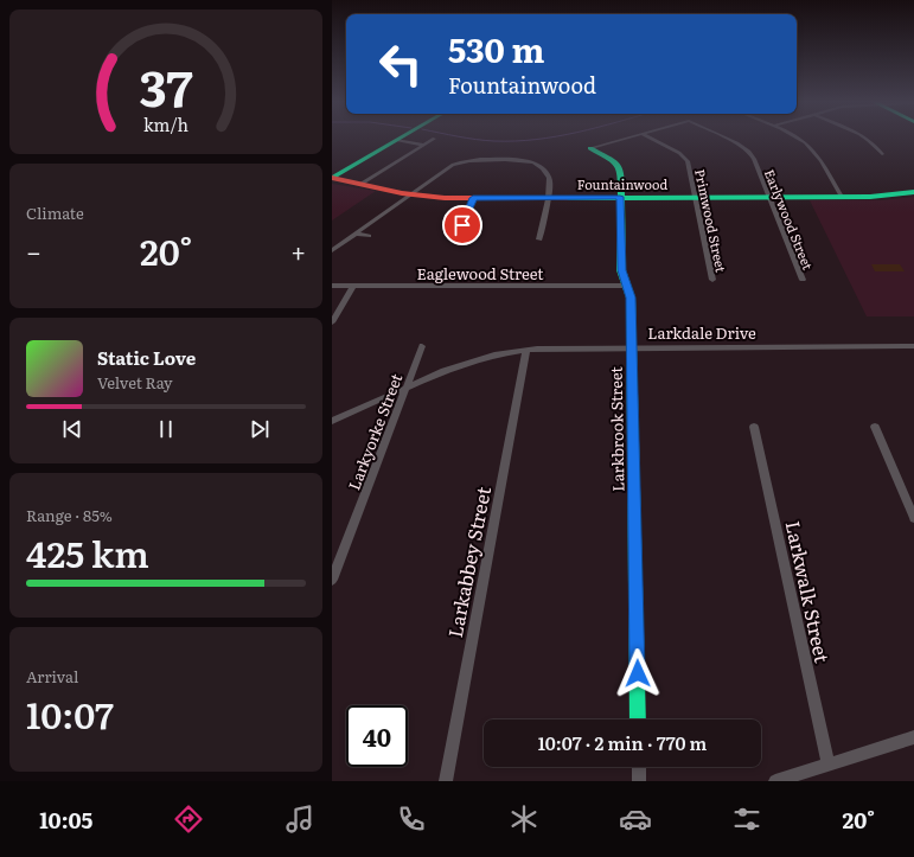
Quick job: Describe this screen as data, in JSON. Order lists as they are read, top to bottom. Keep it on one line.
{"streets":{"street":["Fountainwood","Earlywood Street","Primwood Street","Eaglewood Street","Larkdale Drive","Larkbrook Street","Larkyorke Street","Larkabbey Street","Larkwalk Street"]},"crossings":[["Fountainwood","Earlywood Street"],["Fountainwood","Primwood Street"],["Fountainwood","Larkbrook Street"],["Eaglewood Street","Larkbrook Street"],["Larkdale Drive","Larkbrook Street"],["Larkdale Drive","Larkyorke Street"],["Larkdale Drive","Larkabbey Street"]],"page":{"turn":["530 m","Fountainwood"],"tile":["Climate",["Range · 85%","425 km"],["Arrival","10:07"]],"heat":["−","20°","+"],"song":["Static Love","Velvet Ray"],"limit":"40","trip":"10:07 · 2 min · 770 m","tabs":["10:05","20°"],"gauge":["37","km/h"]}}
